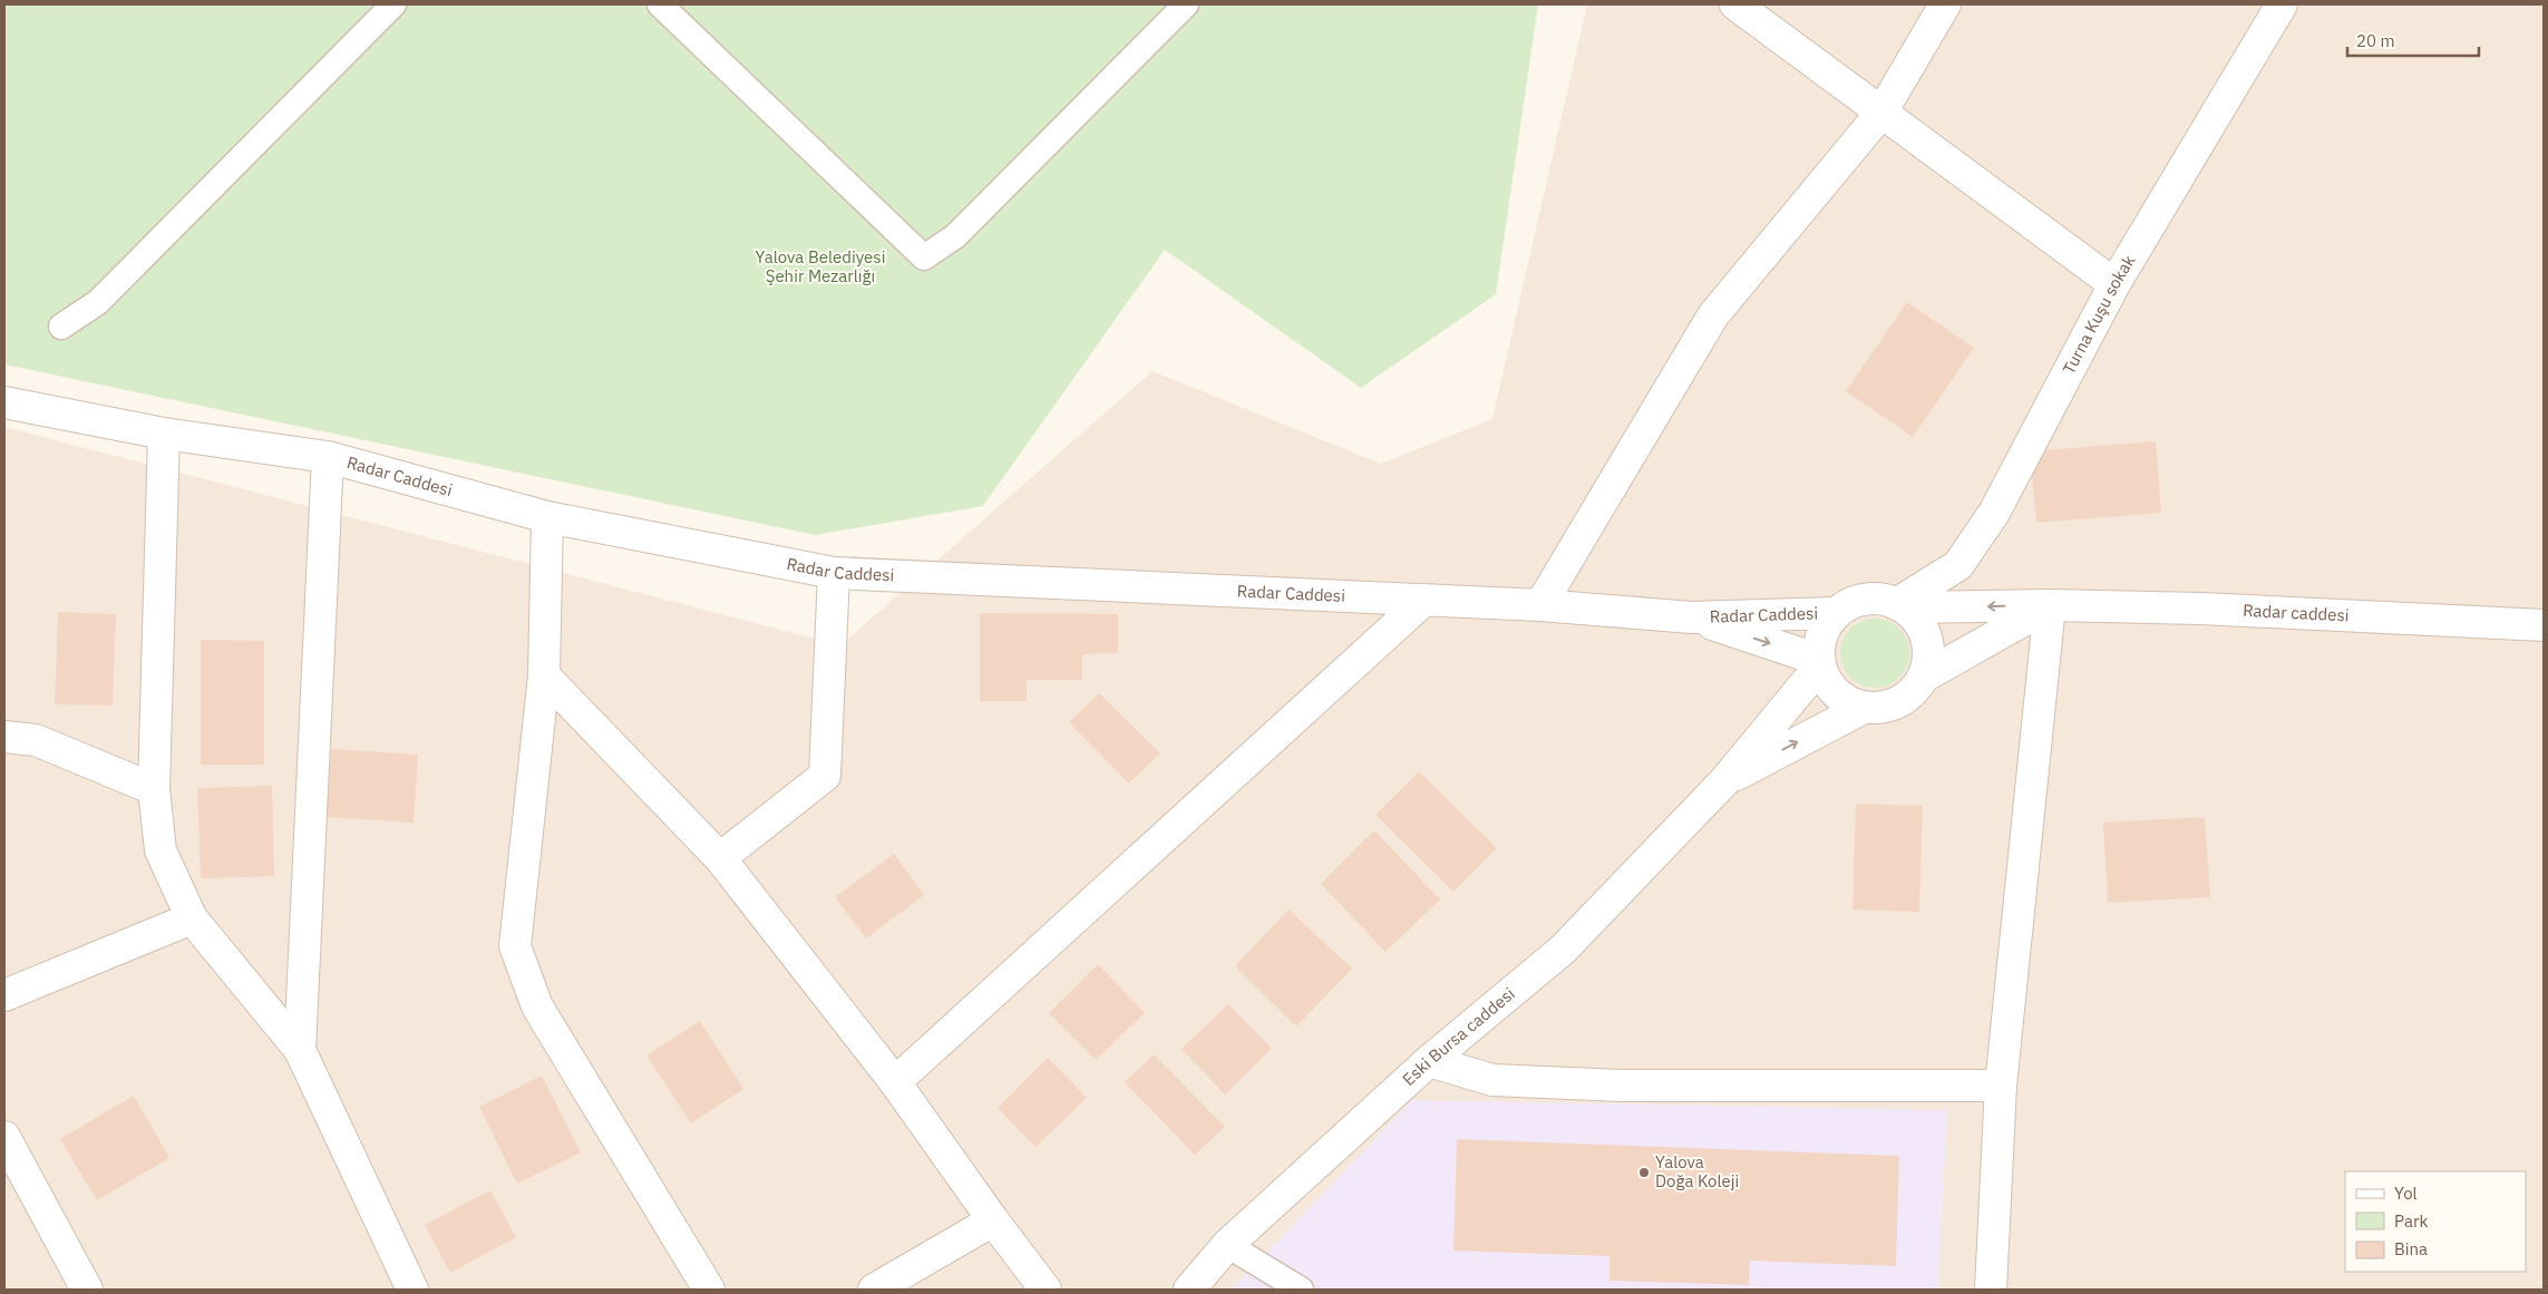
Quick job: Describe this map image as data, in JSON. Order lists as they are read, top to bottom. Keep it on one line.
{"streets":{"street":["Turna Kuşu sokak","Radar Caddesi","Radar caddesi","Eski Bursa caddesi"]},"crossings":[["Turna Kuşu sokak","Radar Caddesi"],["Turna Kuşu sokak","Radar caddesi"],["Turna Kuşu sokak","Eski Bursa caddesi"],["Radar Caddesi","Radar caddesi"],["Radar Caddesi","Eski Bursa caddesi"],["Radar caddesi","Eski Bursa caddesi"]],"parks":["Yalova Belediyesi Şehir Mezarlığı"],"places":["Yalova Doğa Koleji"],"legend":["Yol","Park","Bina"],"scale_bar":"20 m"}
